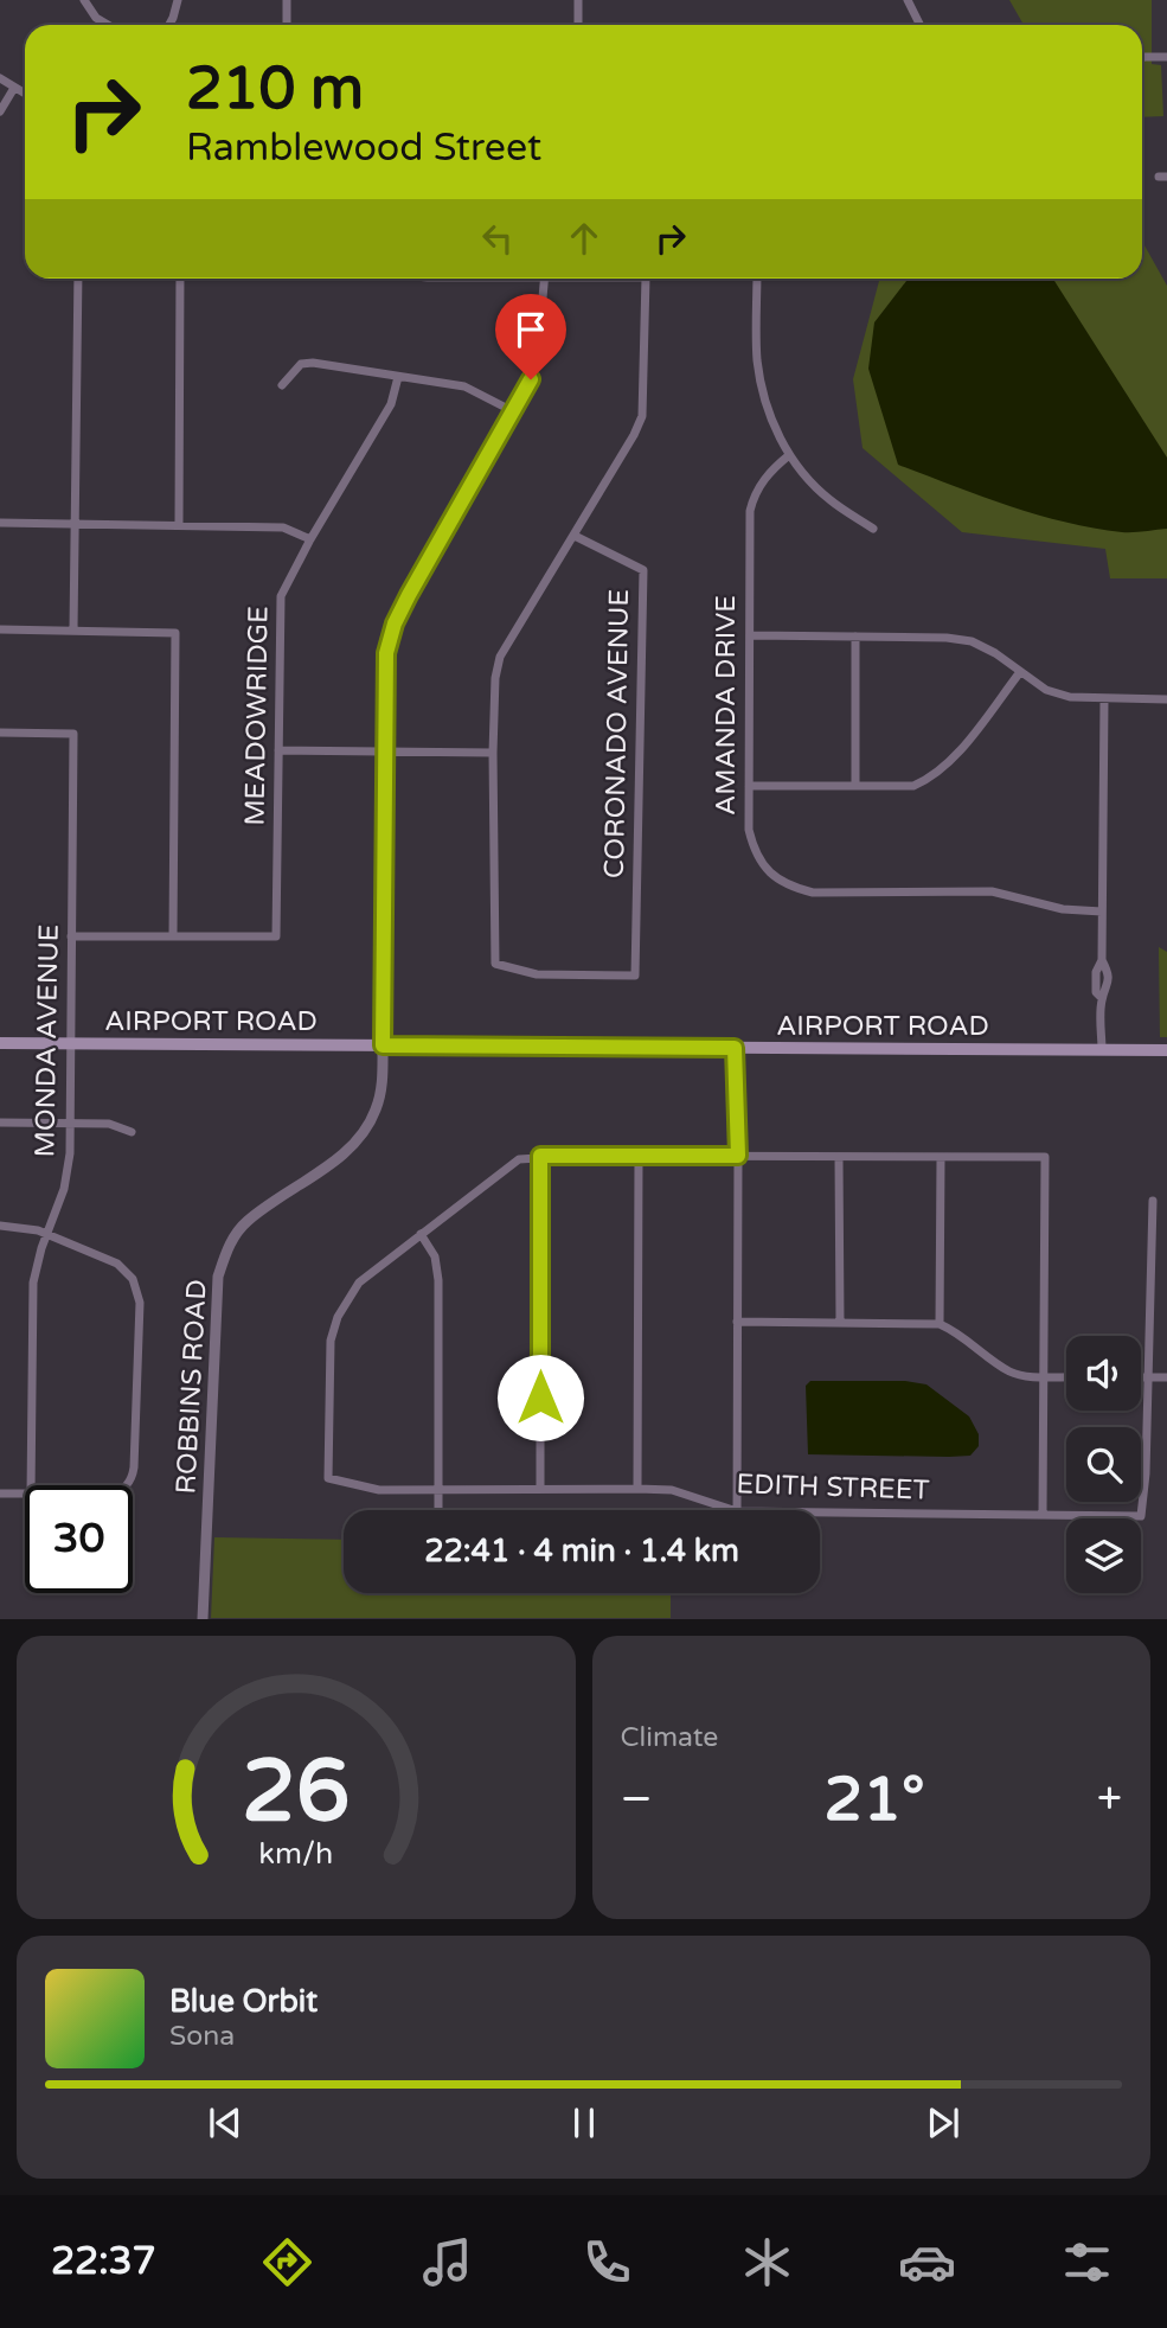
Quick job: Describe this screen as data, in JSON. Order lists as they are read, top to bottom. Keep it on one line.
{"streets":{"main road":["AIRPORT ROAD"],"street":["AMANDA DRIVE","MEADOWRIDGE","CORONADO AVENUE","MONDA AVENUE","ROBBINS ROAD","EDITH STREET"]},"crossings":[["AIRPORT ROAD","MONDA AVENUE"],["AIRPORT ROAD","ROBBINS ROAD"]],"page":{"turn":["210 m","Ramblewood Street"],"limit":"30","trip":"22:41 · 4 min · 1.4 km","tile":"Climate","heat":["−","21°","+"],"song":["Blue Orbit","Sona"],"tabs":"22:37","gauge":["26","km/h"]}}
